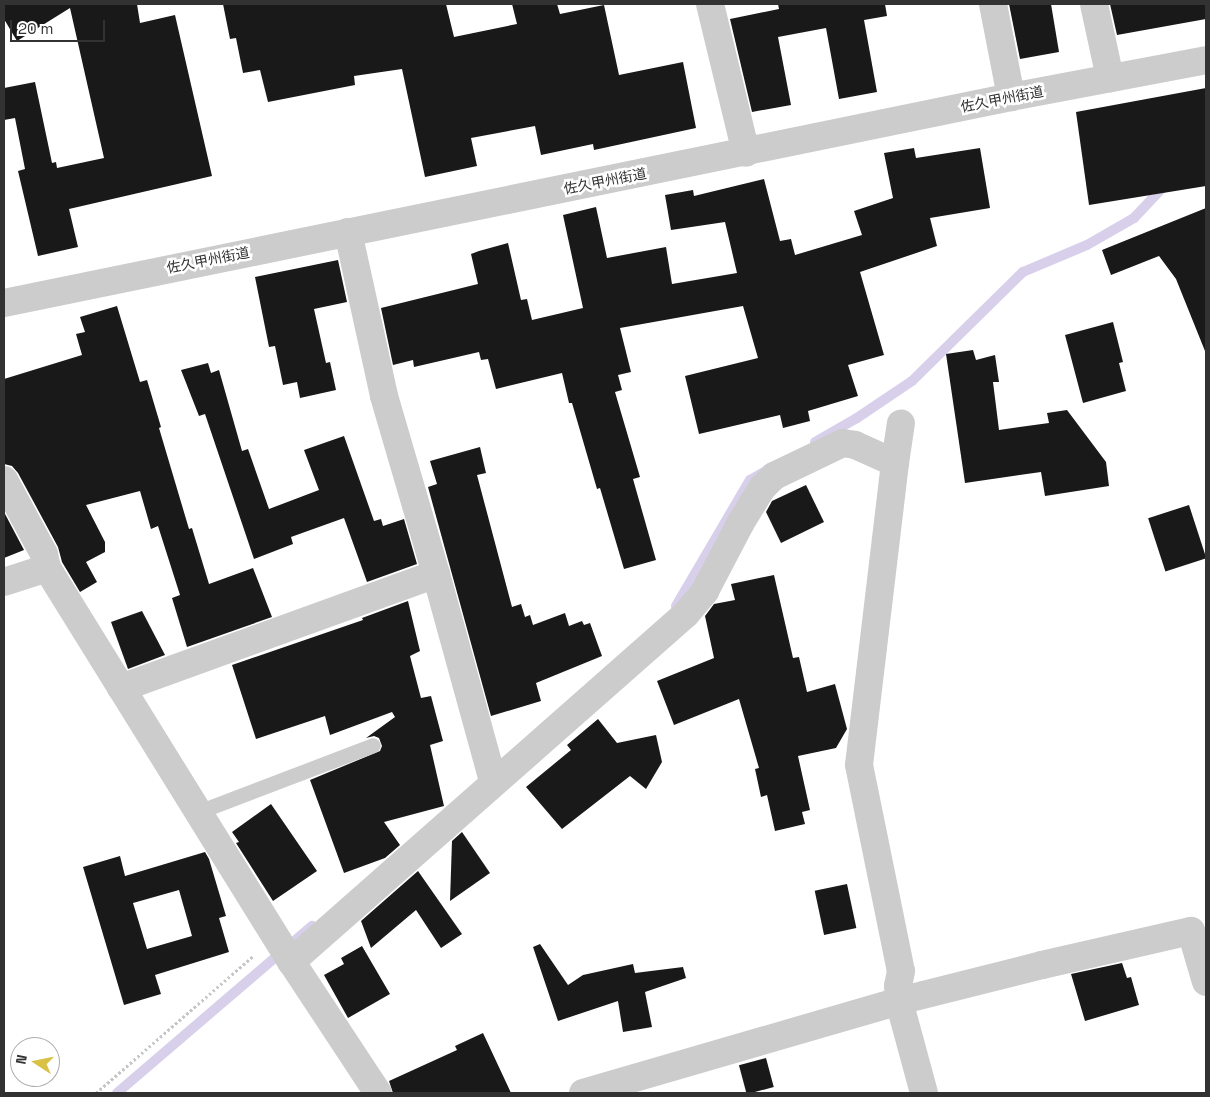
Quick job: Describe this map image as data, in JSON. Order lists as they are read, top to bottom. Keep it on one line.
{"streets":{"street":["佐久甲州街道"]},"scale_bar":"20 m","north":"left"}
